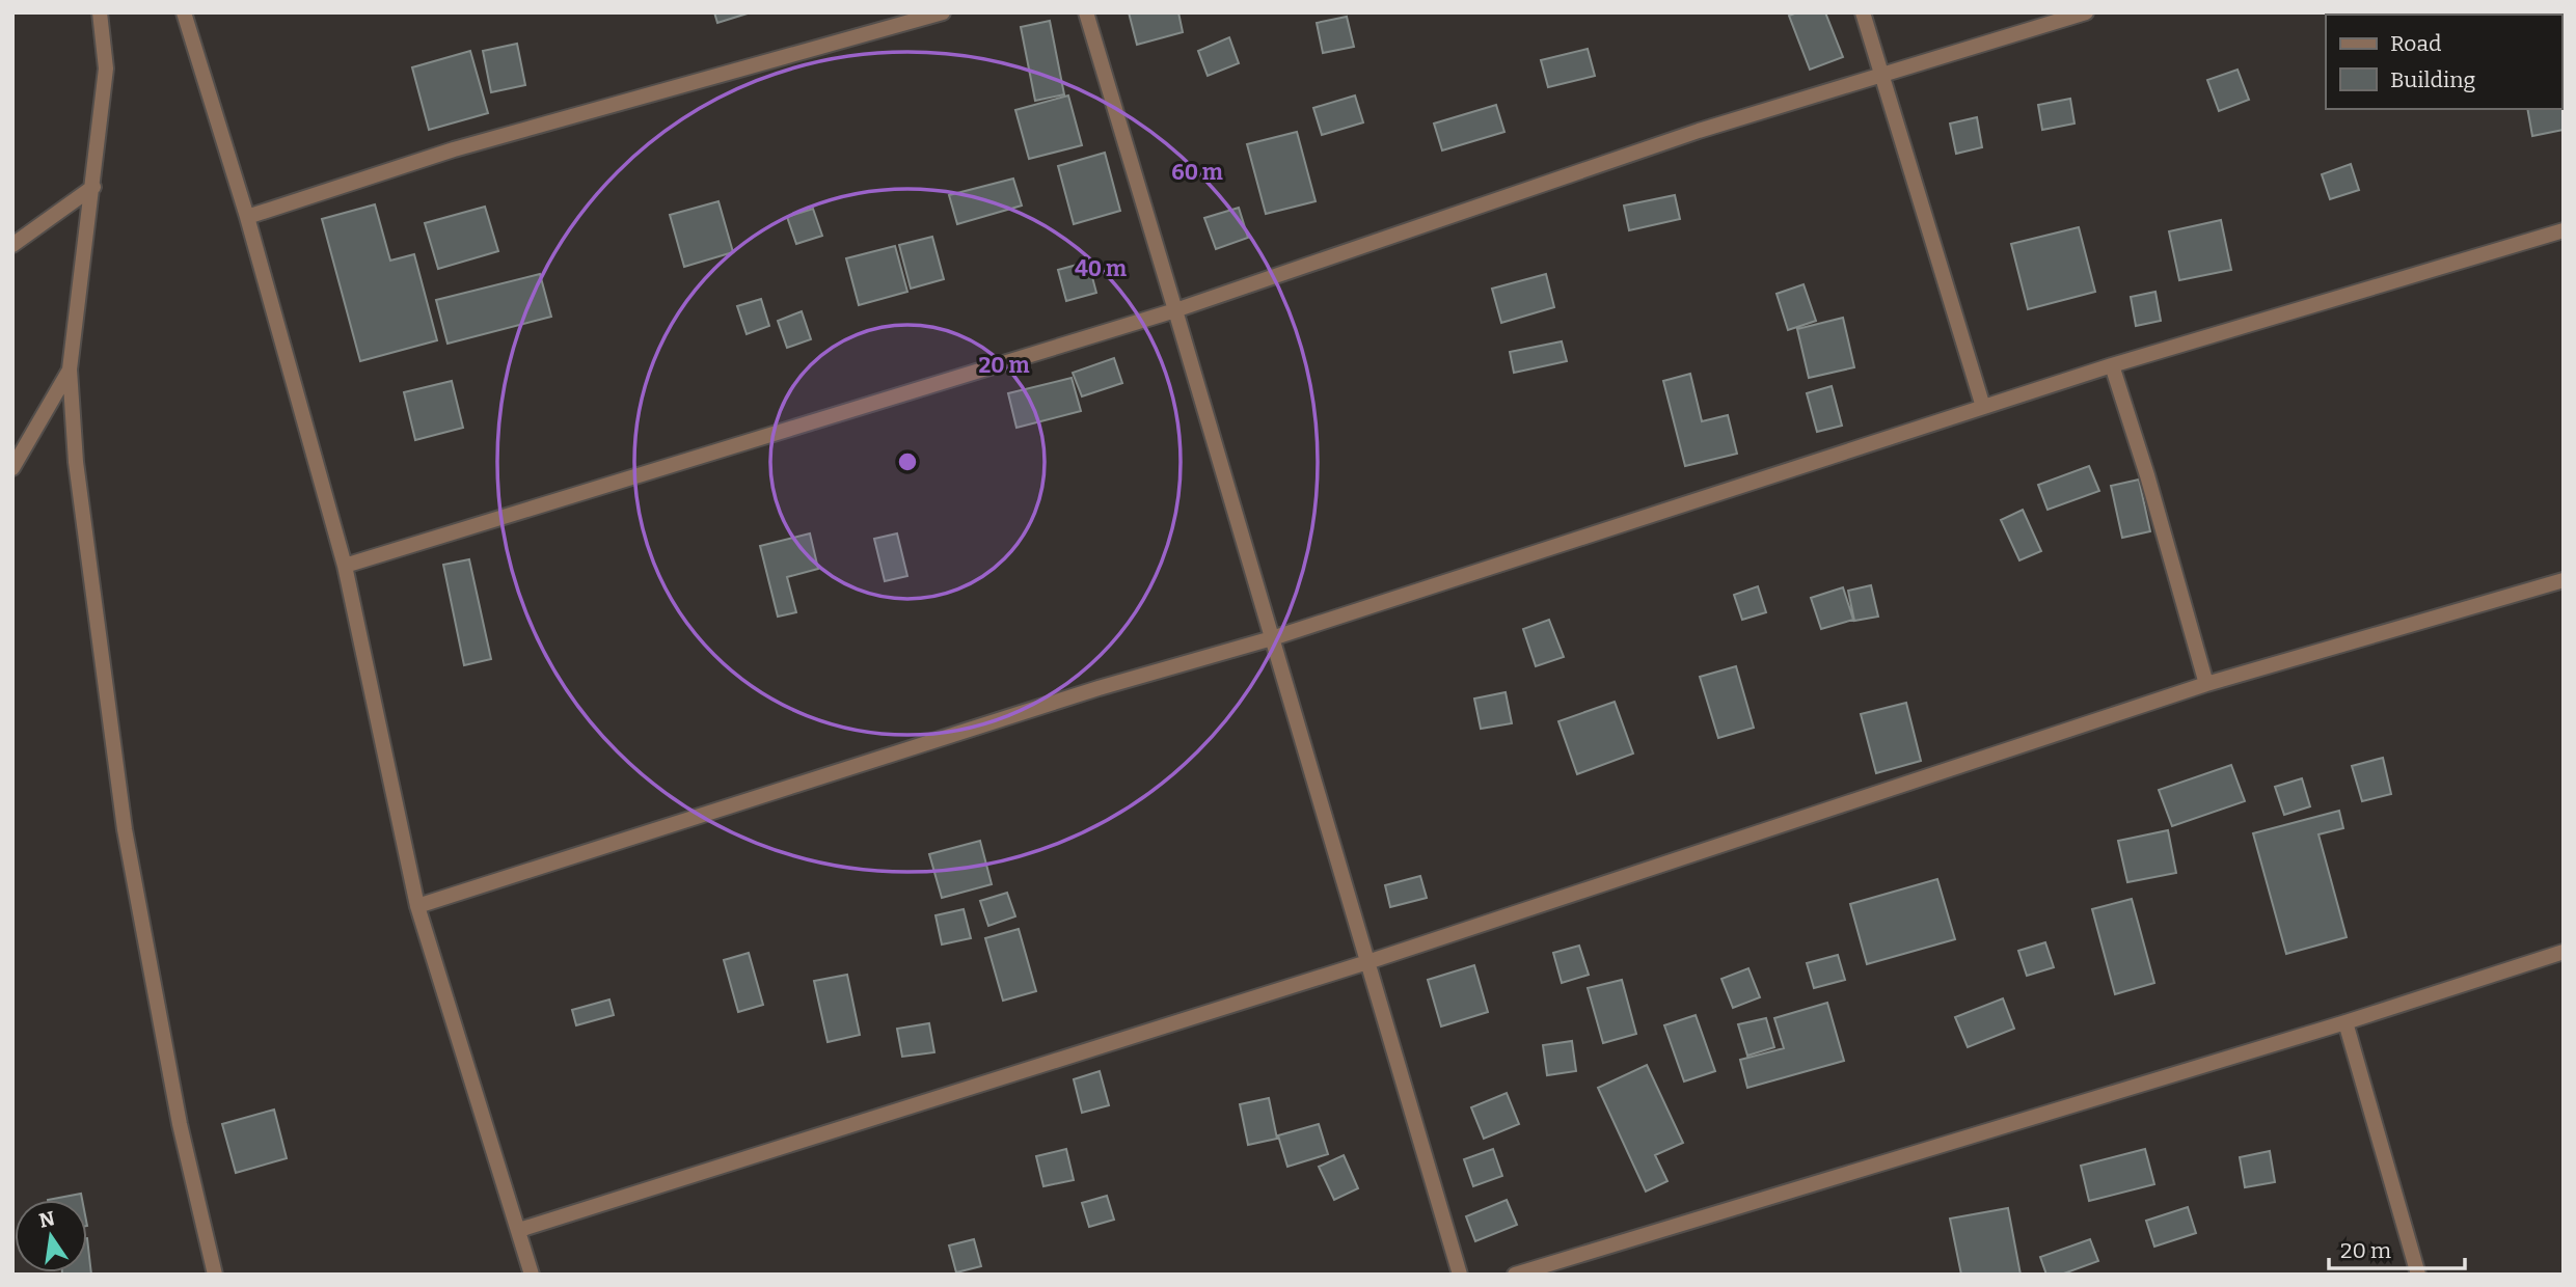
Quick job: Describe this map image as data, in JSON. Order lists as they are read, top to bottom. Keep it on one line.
{"legend":["Road","Building"],"scale_bar":"20 m","north":"top","rings":["60 m","40 m","20 m"]}
